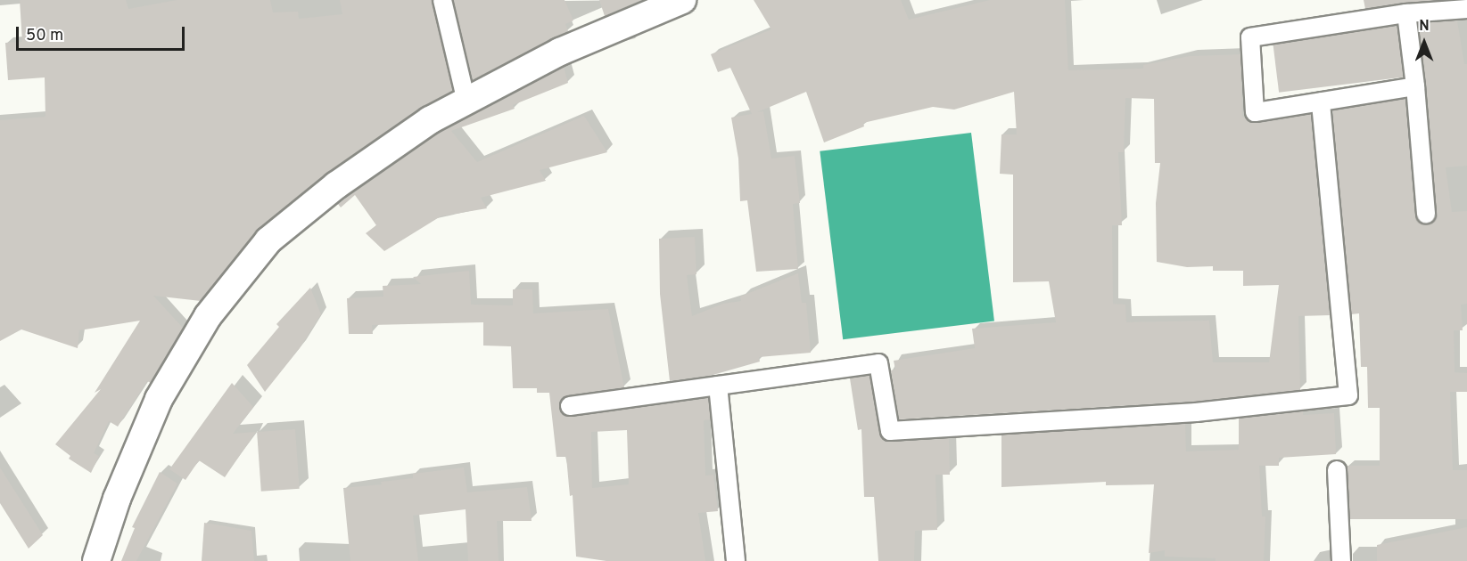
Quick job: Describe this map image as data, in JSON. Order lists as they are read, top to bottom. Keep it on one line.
{"scale_bar":"50 m","north":"top"}
